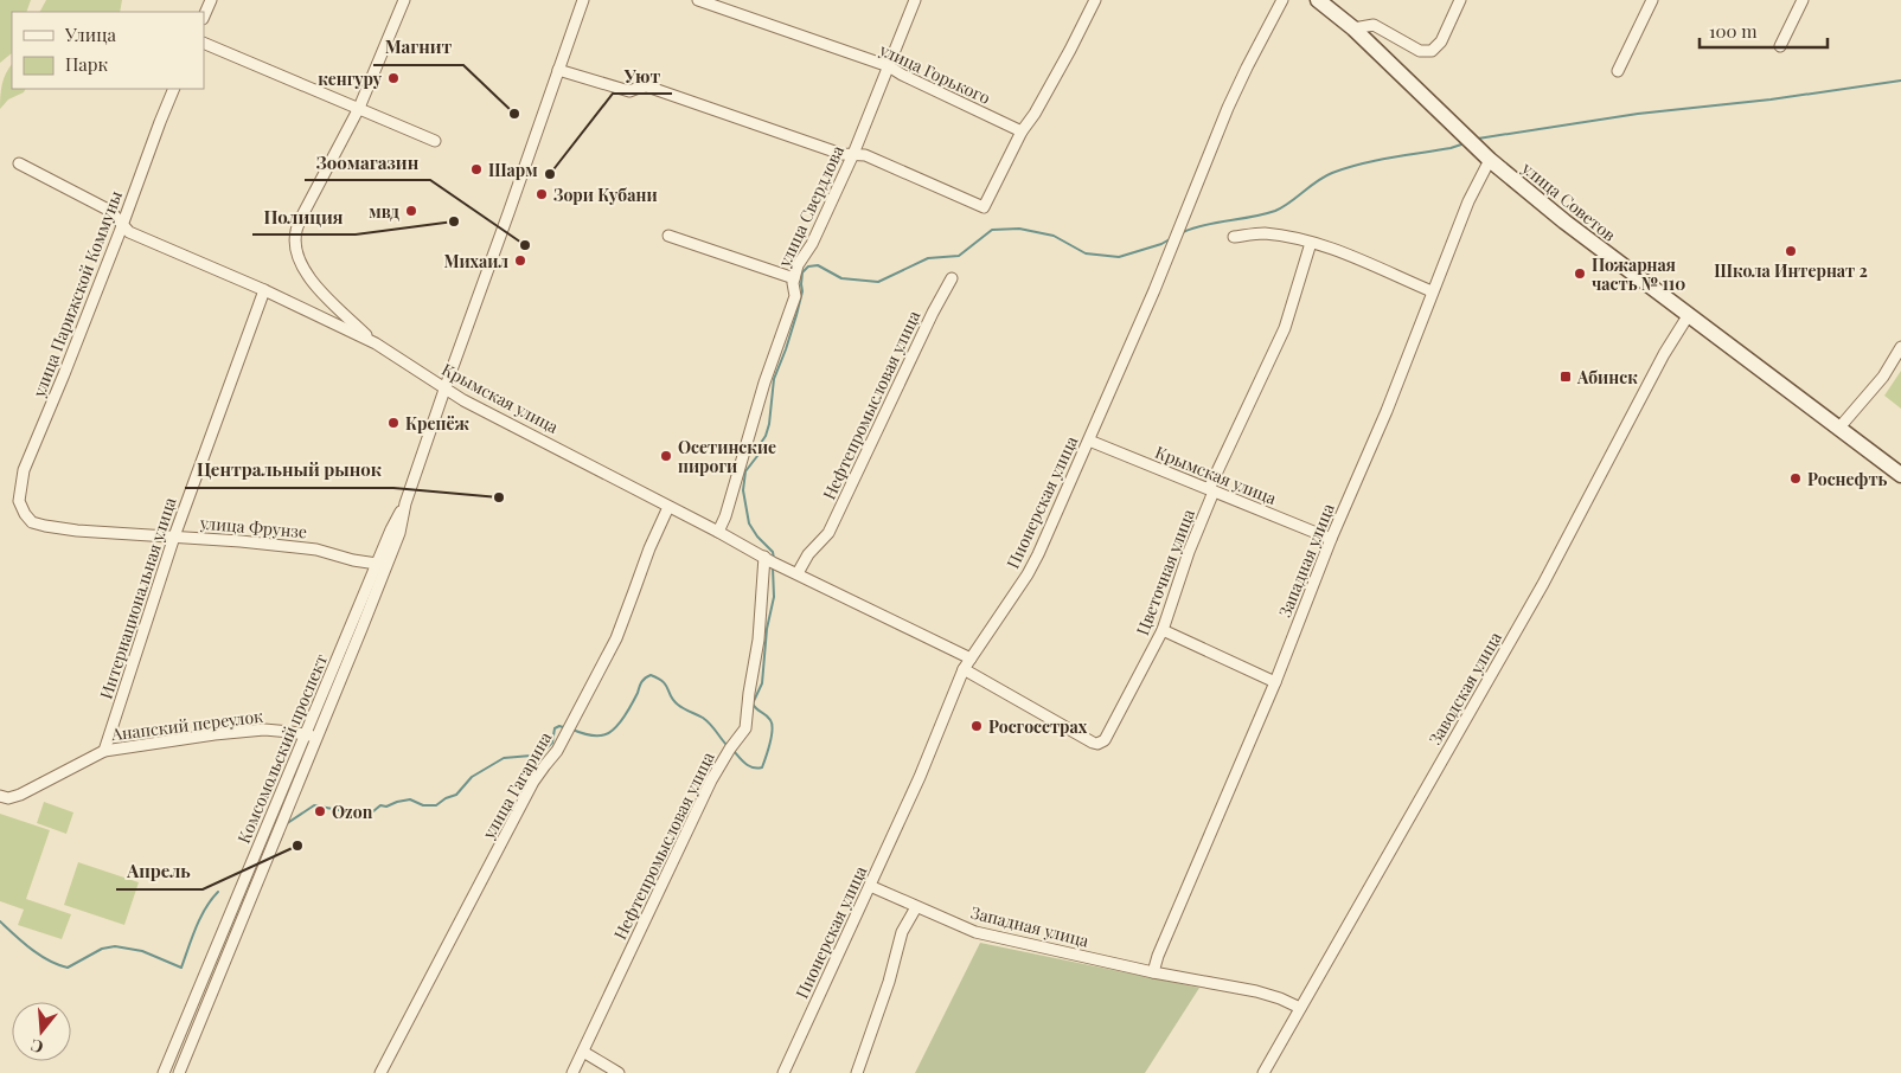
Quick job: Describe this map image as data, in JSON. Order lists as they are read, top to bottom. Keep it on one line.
{"streets":{"main road":["улица Советов"],"street":["улица Горького","улица Свердлова","улица Парижской Коммуны","Крымская улица","Нефтепромысловая улица","Пионерская улица","улица Фрунзе","Западная улица","Цветочная улица","Интернациональная улица","Заводская улица","Анапский переулок","Комсомольский проспект","улица Гагарина"]},"crossings":[["улица Горького","улица Свердлова"],["улица Советов","Западная улица"],["улица Советов","Заводская улица"],["улица Свердлова","Крымская улица"],["улица Парижской Коммуны","Крымская улица"],["улица Парижской Коммуны","улица Фрунзе"],["Крымская улица","Нефтепромысловая улица"],["Крымская улица","Пионерская улица"],["Крымская улица","Западная улица"],["Крымская улица","Цветочная улица"],["Крымская улица","Интернациональная улица"],["Крымская улица","Комсомольский проспект"],["Крымская улица","улица Гагарина"],["Пионерская улица","Западная улица"],["Пионерская улица","Цветочная улица"],["улица Фрунзе","Интернациональная улица"],["улица Фрунзе","Комсомольский проспект"],["Западная улица","Заводская улица"],["Интернациональная улица","Анапский переулок"],["Анапский переулок","Комсомольский проспект"]],"places":{"other":["кенгуру","Магнит","Шарм","Уют","Зори Кубани","мвд","Полиция","Зоомагазин","Школа Интернат 2","Михаил","Пожарная часть № 110","Крепёж","Осетинские пироги","Роснефть","Центральный рынок","Росгосстрах","Ozon","Апрель"],"transit":["Абинск"]},"legend":["Улица","Парк"],"scale_bar":"100 m","north":"bottom"}
